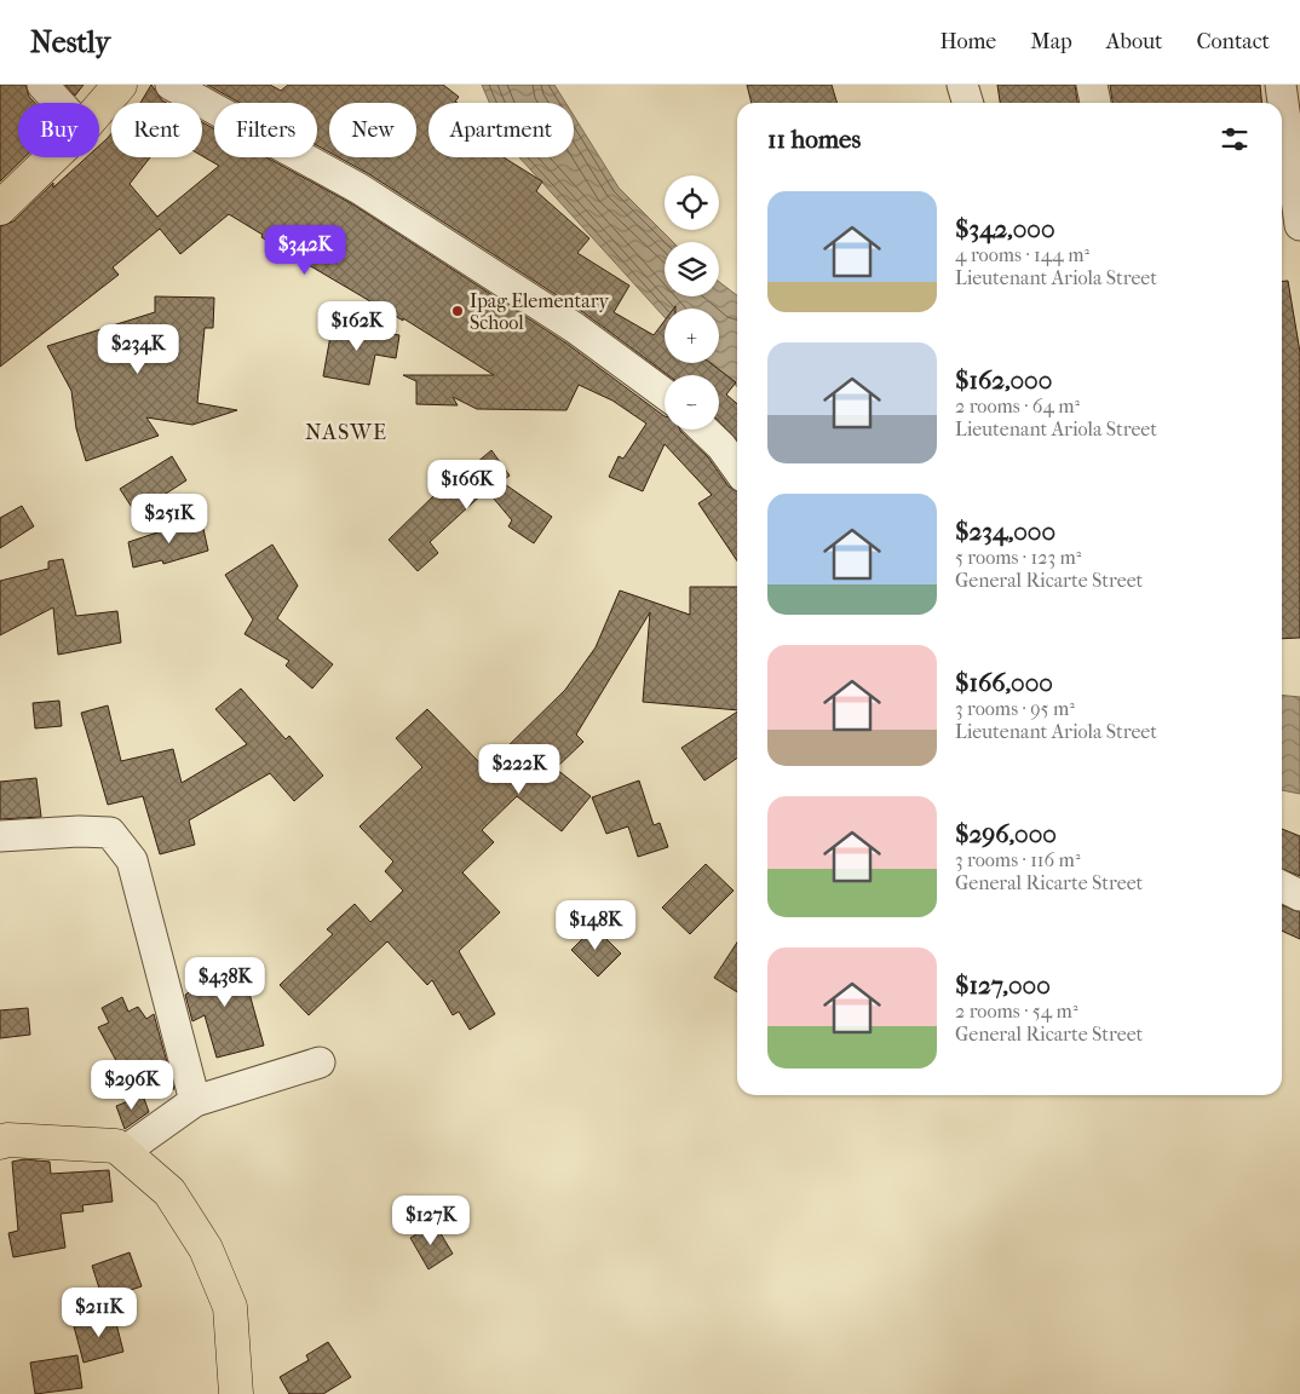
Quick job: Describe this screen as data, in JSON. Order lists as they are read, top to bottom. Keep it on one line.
{"districts":["NASWE"],"places":["Ipag Elementary School"],"page":{"header":"Nestly","nav":["Home","Map","About","Contact"],"chip":["Buy","Rent","Filters","New","Apartment"],"heading":"11 homes","map_buttons":["+","−"],"list":[{"name":"$342,000","note":"4 rooms · 144 m² · Lieutenant Ariola Street"},{"name":"$162,000","note":"2 rooms · 64 m² · Lieutenant Ariola Street"},{"name":"$234,000","note":"5 rooms · 123 m² · General Ricarte Street"},{"name":"$166,000","note":"3 rooms · 95 m² · Lieutenant Ariola Street"},{"name":"$296,000","note":"3 rooms · 116 m² · General Ricarte Street"},{"name":"$127,000","note":"2 rooms · 54 m² · General Ricarte Street"}],"price":["$342K","$162K","$234K","$166K","$251K","$222K","$148K","$438K","$296K","$127K","$211K"]}}
